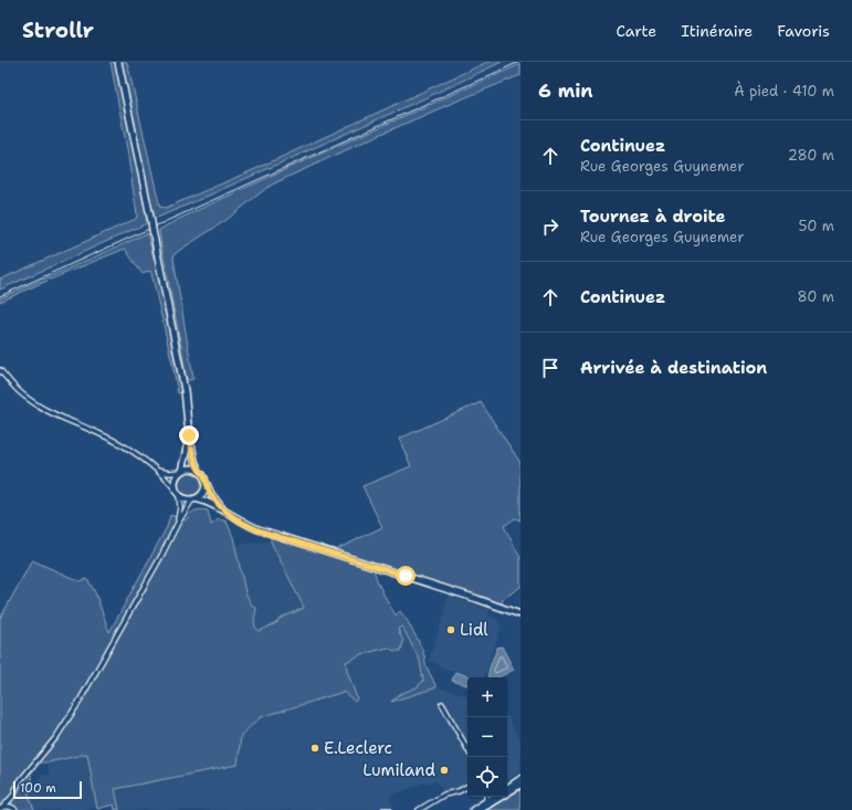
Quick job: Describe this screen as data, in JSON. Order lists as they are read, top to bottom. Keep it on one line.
{"places":["Lidl","E.Leclerc","Lumiland"],"scale_bar":"100 m","page":{"header":"Strollr","nav":["Carte","Itinéraire","Favoris"],"heading":["6 min","À pied · 410 m"],"list":[["Continuez","Rue Georges Guynemer","280 m"],["Tournez à droite","Rue Georges Guynemer","50 m"],["Continuez","80 m"],"Arrivée à destination"],"map_buttons":["+","−"],"scale":"100 m"}}
